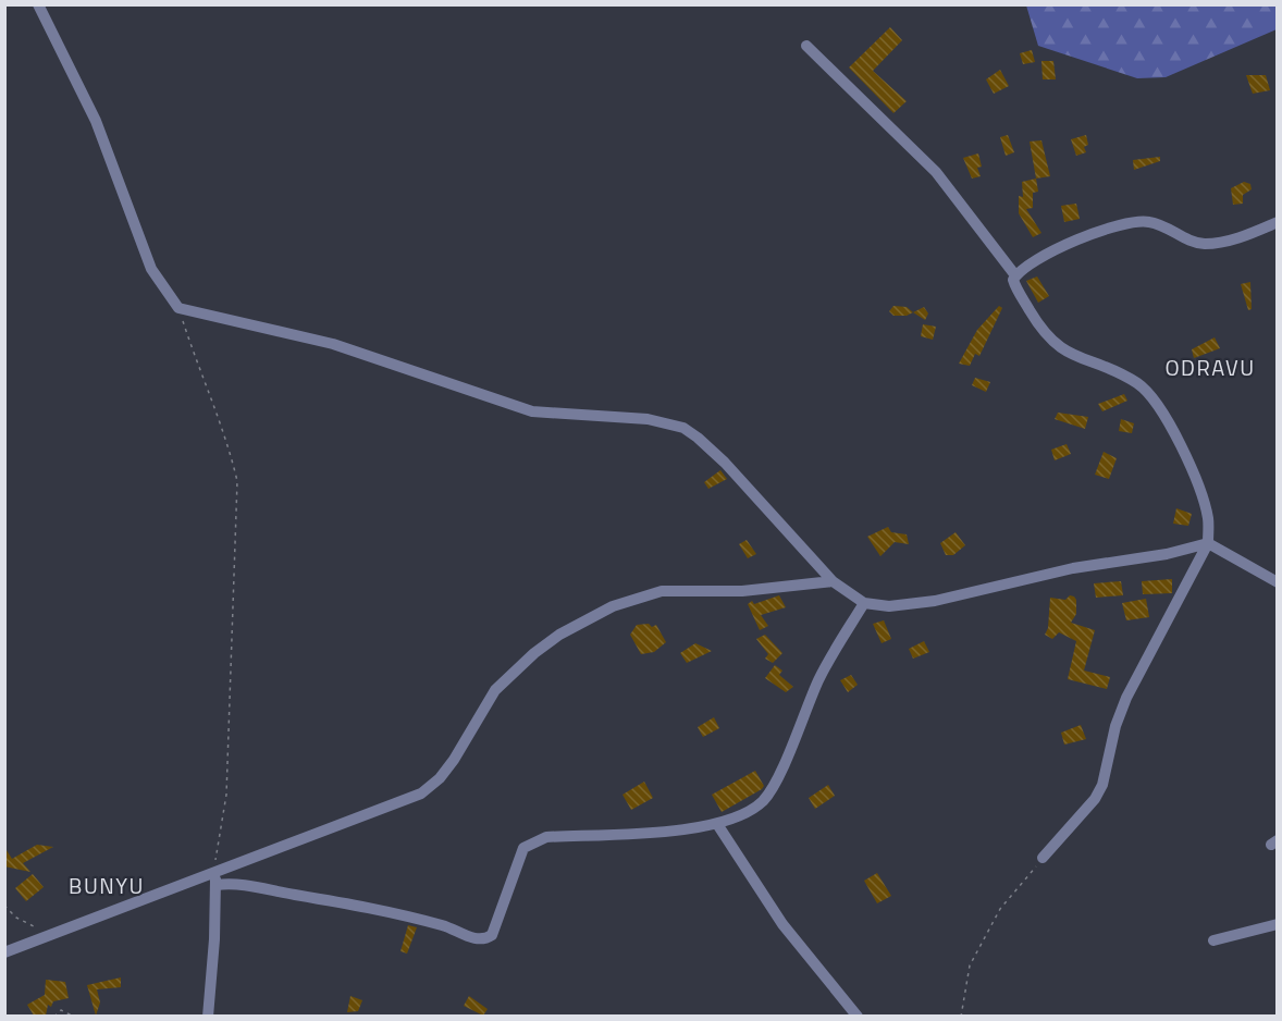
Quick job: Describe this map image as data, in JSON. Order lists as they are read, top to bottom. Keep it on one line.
{"districts":["ODRAVU","BUNYU"]}
